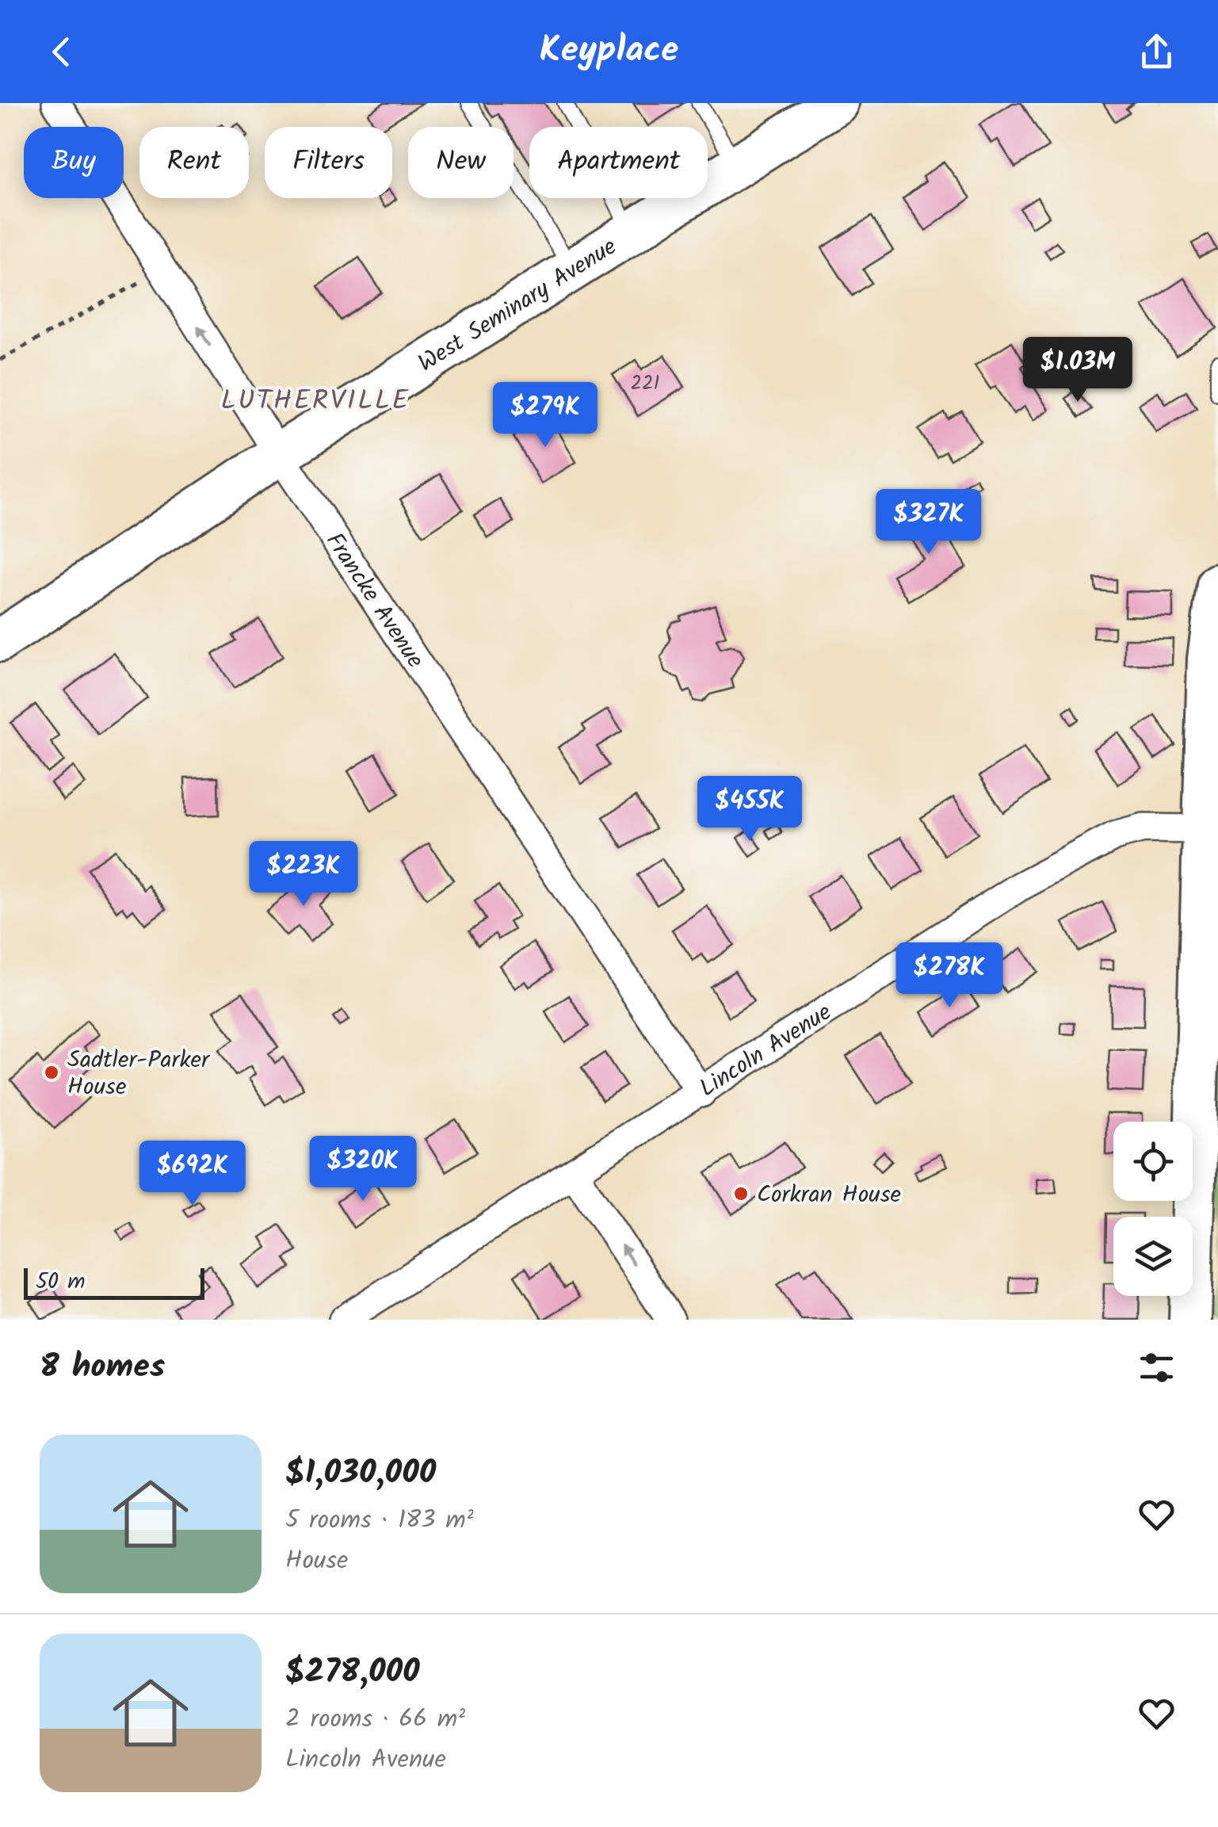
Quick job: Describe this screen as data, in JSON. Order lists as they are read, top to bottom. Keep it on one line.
{"streets":{"main road":["West Seminary Avenue"],"street":["Francke Avenue","Lincoln Avenue"]},"crossings":[["West Seminary Avenue","Francke Avenue"],["Francke Avenue","Lincoln Avenue"]],"one_way":["Francke Avenue"],"districts":["LUTHERVILLE"],"places":["Sadtler-Parker House","Corkran House"],"house_numbers":["221"],"scale_bar":"50 m","page":{"header":"Keyplace","chip":["Buy","Rent","Filters","New","Apartment"],"price":["$1.03M","$279K","$327K","$455K","$223K","$278K","$320K","$692K"],"scale":"50 m","heading":"8 homes","list":[{"name":"$1,030,000","note":"5 rooms · 183 m² · House"},{"name":"$278,000","note":"2 rooms · 66 m² · Lincoln Avenue"}]}}
